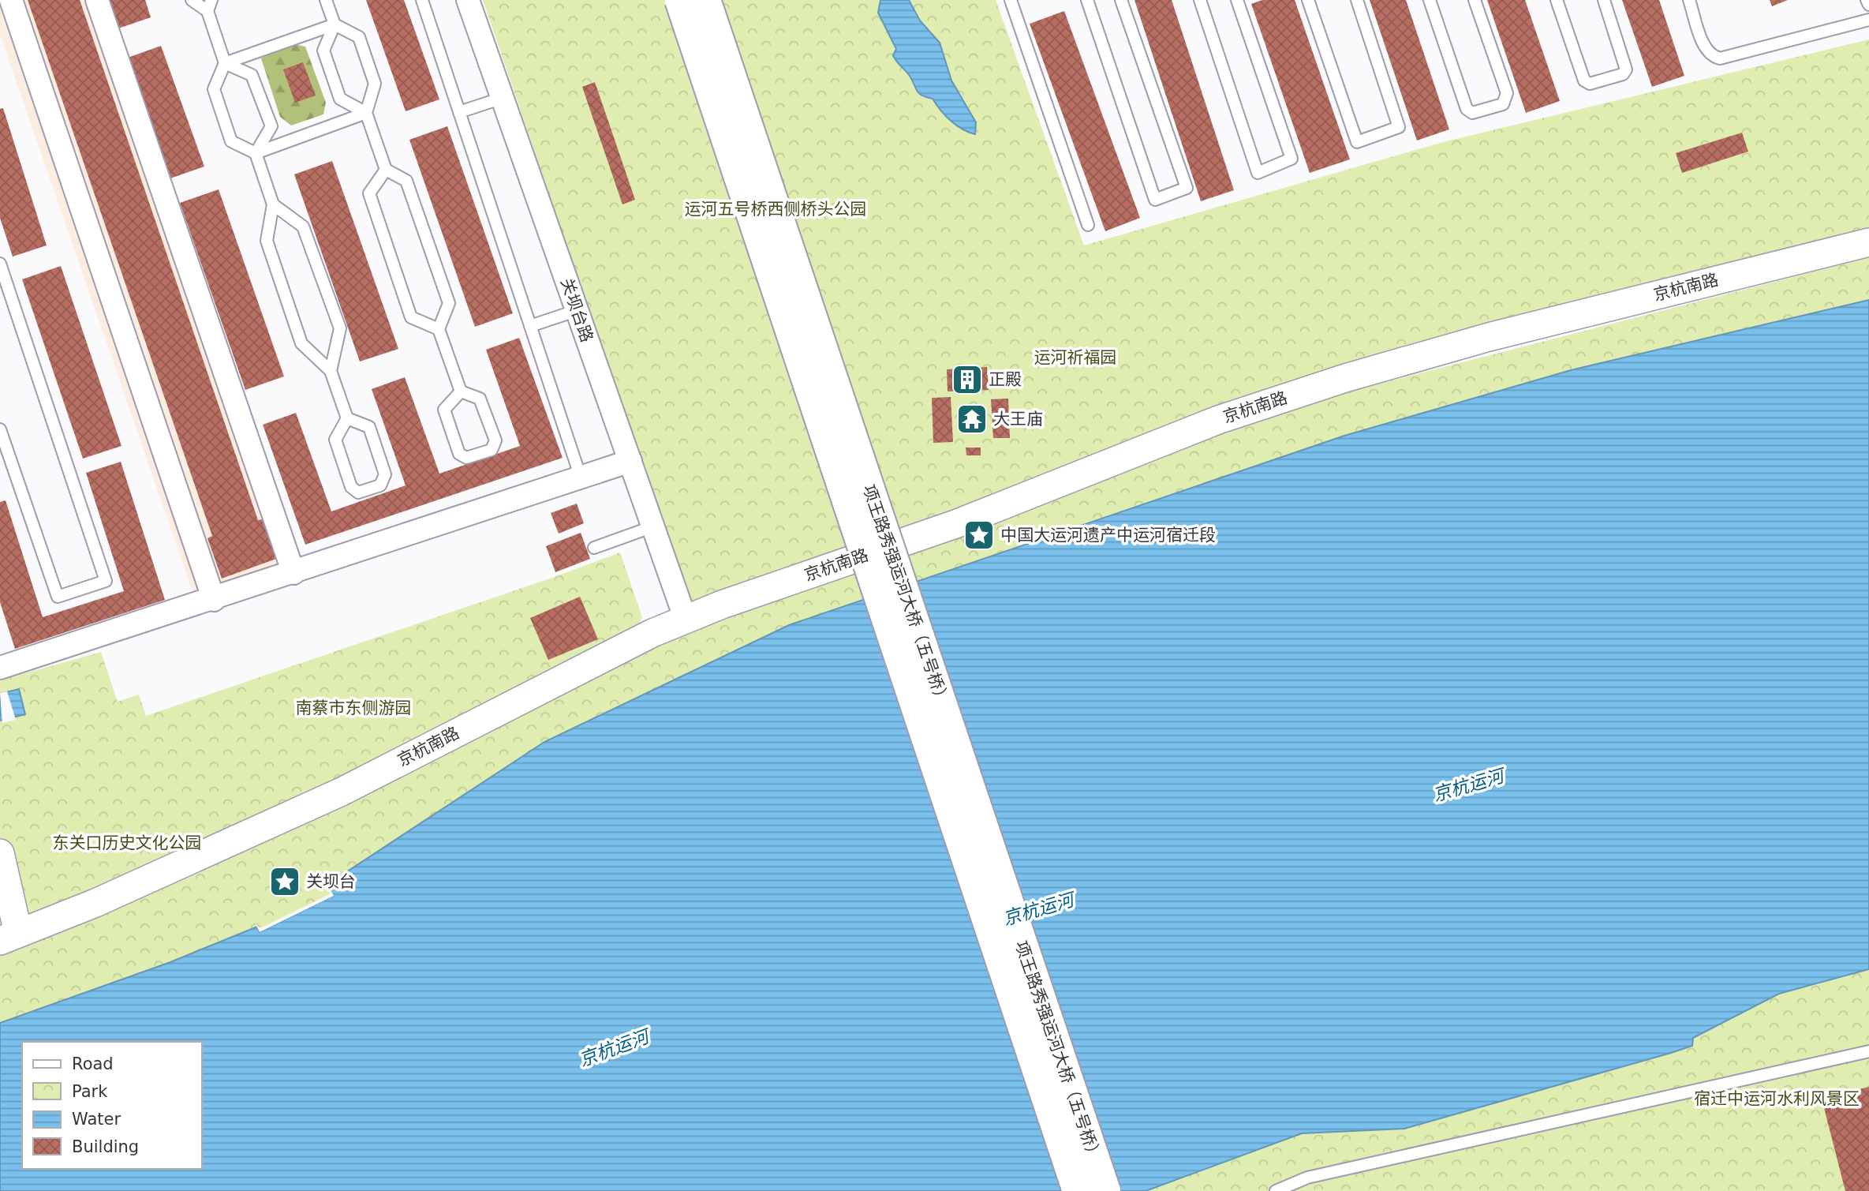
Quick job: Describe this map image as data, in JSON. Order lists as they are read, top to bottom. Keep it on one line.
{"streets":{"main road":["项王路秀强运河大桥（五号桥）"],"street":["京杭南路","关坝台路"]},"crossings":[["京杭南路","关坝台路"]],"water":["京杭运河"],"parks":["运河五号桥西侧桥头公园","运河祈福园","南蔡市东侧游园","东关口历史文化公园","宿迁中运河水利风景区"],"places":{"building":["正殿"],"temple":["大王庙"],"place":["中国大运河遗产中运河宿迁段","关坝台"]},"legend":["Road","Park","Water","Building"]}
